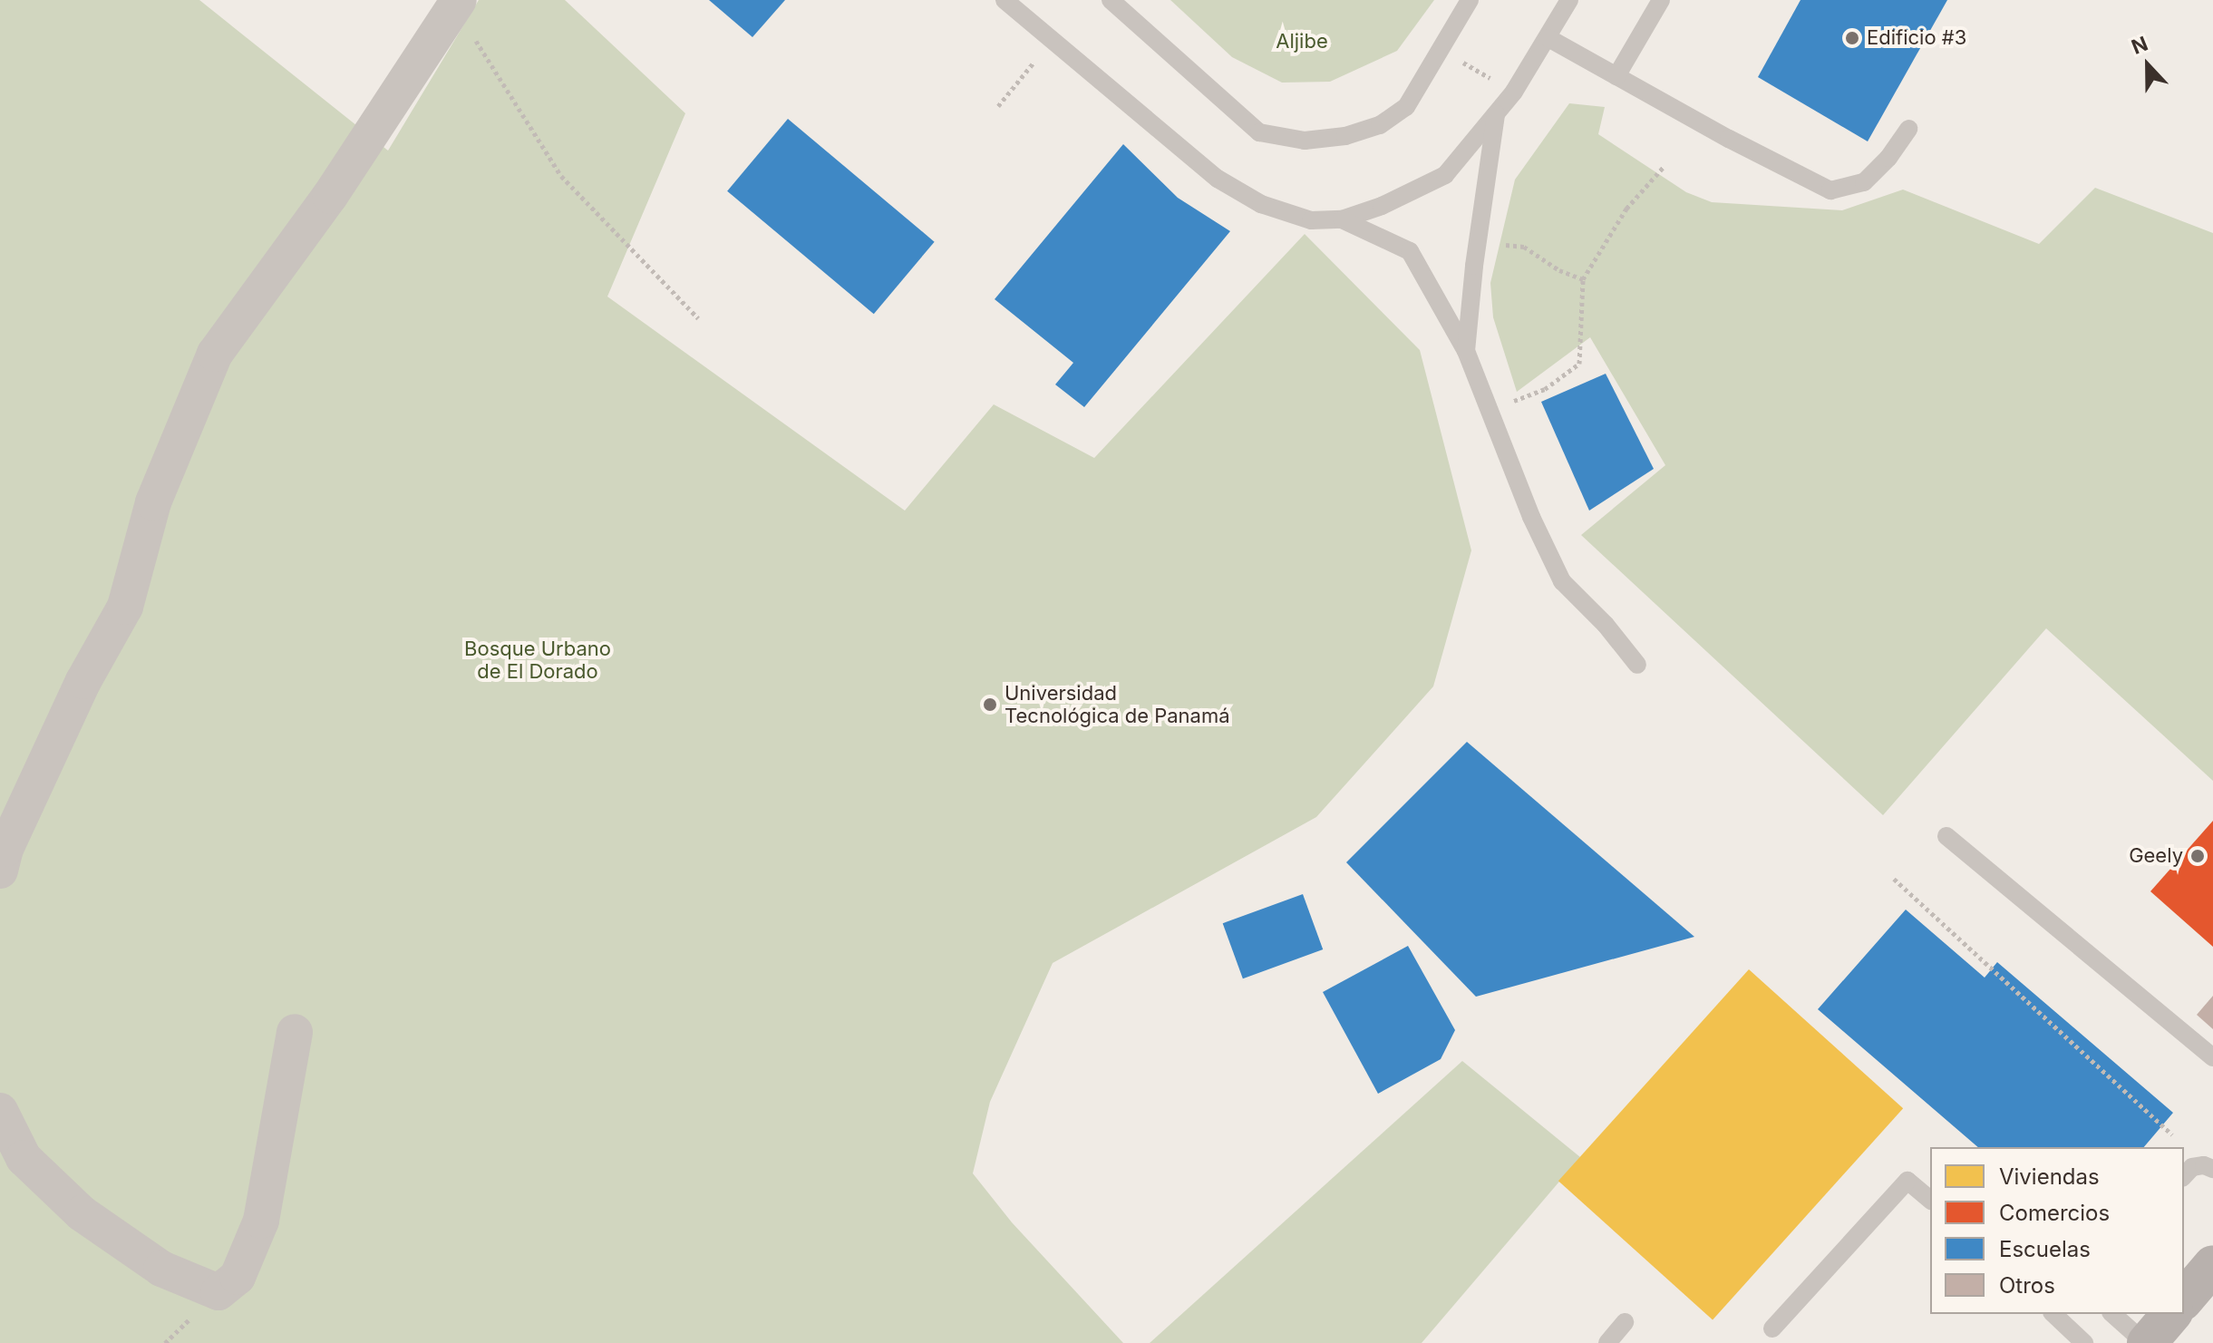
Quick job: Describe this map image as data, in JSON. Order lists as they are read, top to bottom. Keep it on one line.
{"parks":["Aljibe","Bosque Urbano de El Dorado"],"places":["Edificio #3","Universidad Tecnológica de Panamá","Geely"],"legend":["Viviendas","Comercios","Escuelas","Otros"],"north":"top"}
